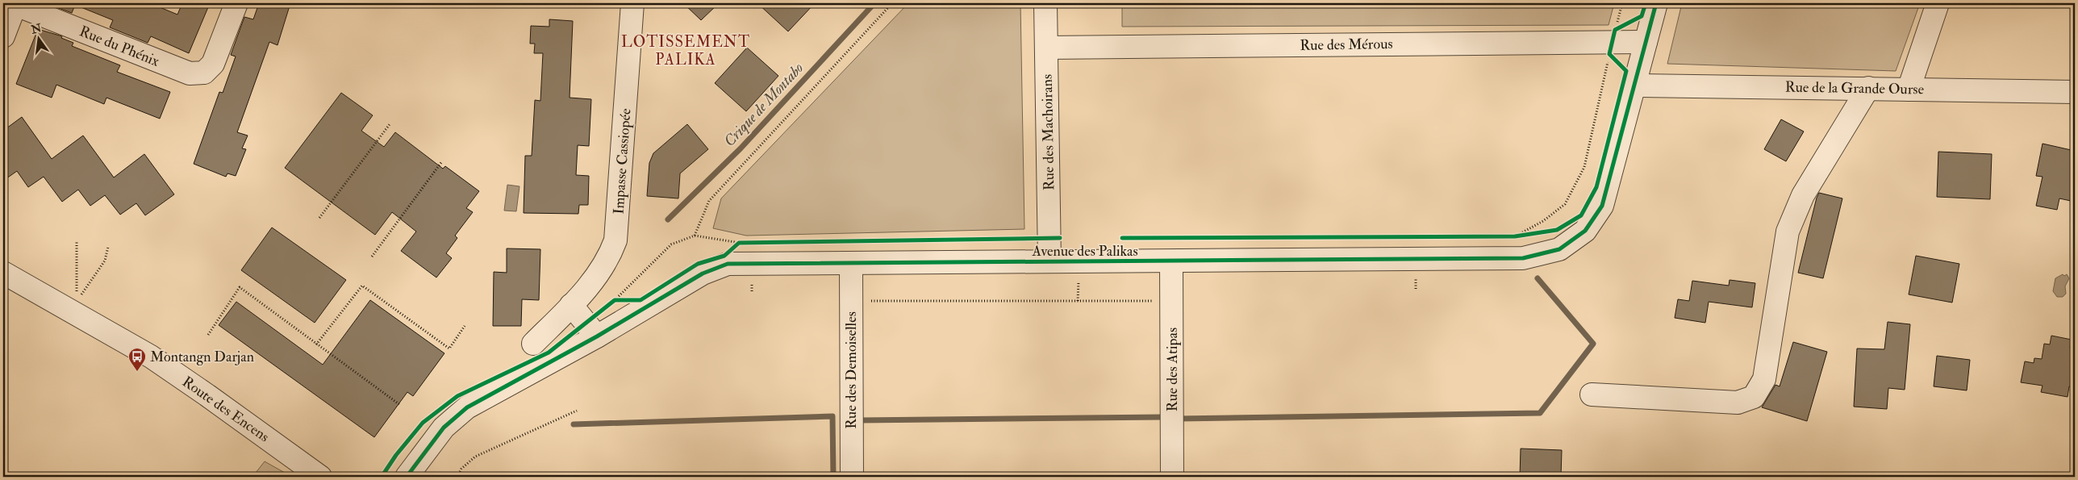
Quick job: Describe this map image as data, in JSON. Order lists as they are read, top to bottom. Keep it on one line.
{"streets":{"street":["Rue des Mérous","Rue du Phénix","Rue de la Grande Ourse","Rue des Machoirans","Impasse Cassiopée","Avenue des Palikas","Rue des Atipas","Rue des Demoiselles","Route des Encens"]},"crossings":[["Rue des Mérous","Rue des Machoirans"],["Rue des Mérous","Avenue des Palikas"],["Rue de la Grande Ourse","Avenue des Palikas"],["Rue des Machoirans","Avenue des Palikas"],["Avenue des Palikas","Rue des Atipas"],["Avenue des Palikas","Rue des Demoiselles"]],"districts":["LOTISSEMENT PALIKA"],"water":["Crique de Montabo"],"places":{"bus stop":["Montangn Darjan"]},"north":"top"}
